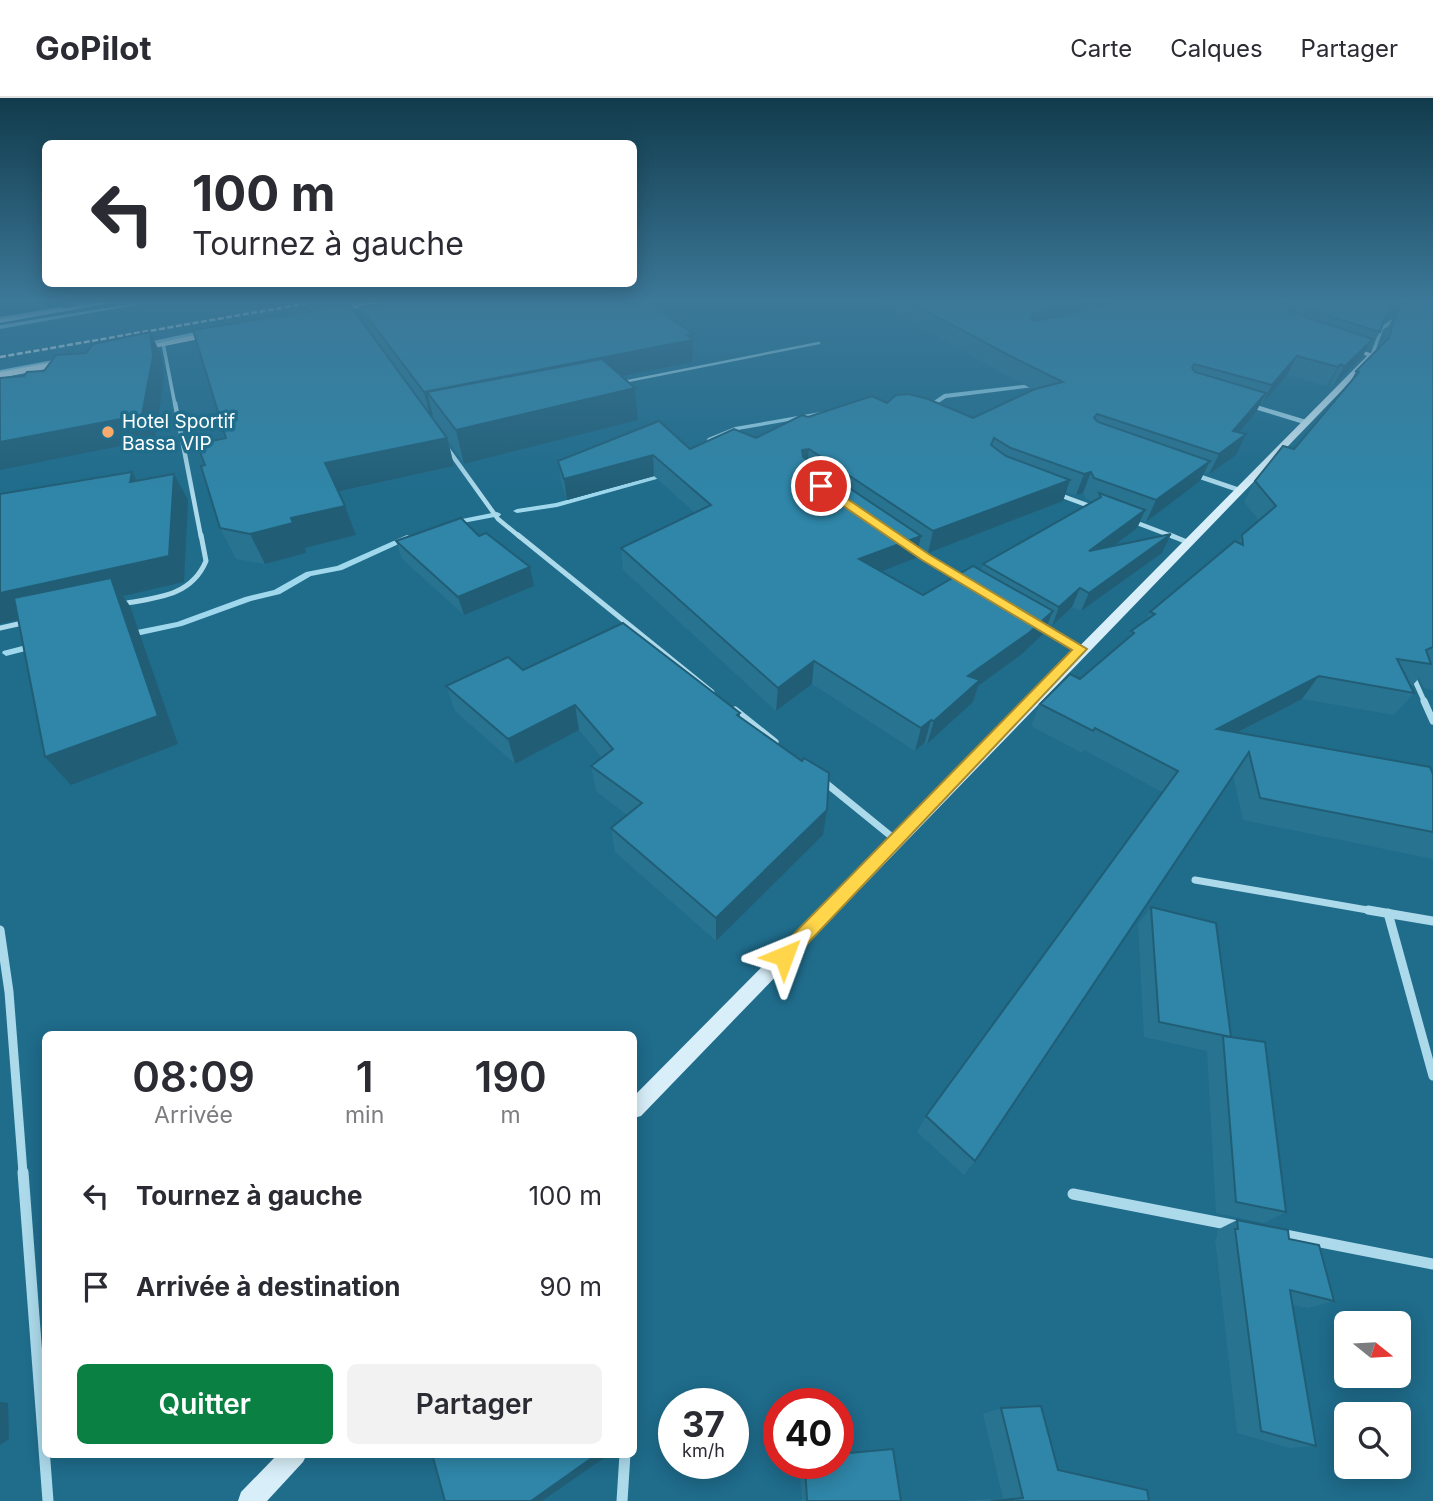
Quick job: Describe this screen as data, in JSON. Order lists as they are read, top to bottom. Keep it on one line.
{"places":["Hotel Sportif Bassa VIP"],"north":"right","page":{"header":"GoPilot","nav":["Carte","Calques","Partager"],"turn":["100 m","Tournez à gauche"],"eta":["08:09","Arrivée","1","min","190","m"],"list":[{"name":"Tournez à gauche","value":"100 m"},{"name":"Arrivée à destination","value":"90 m"}],"buttons":["Quitter","Partager"],"speed":"37 km/h","limit":"40"}}
